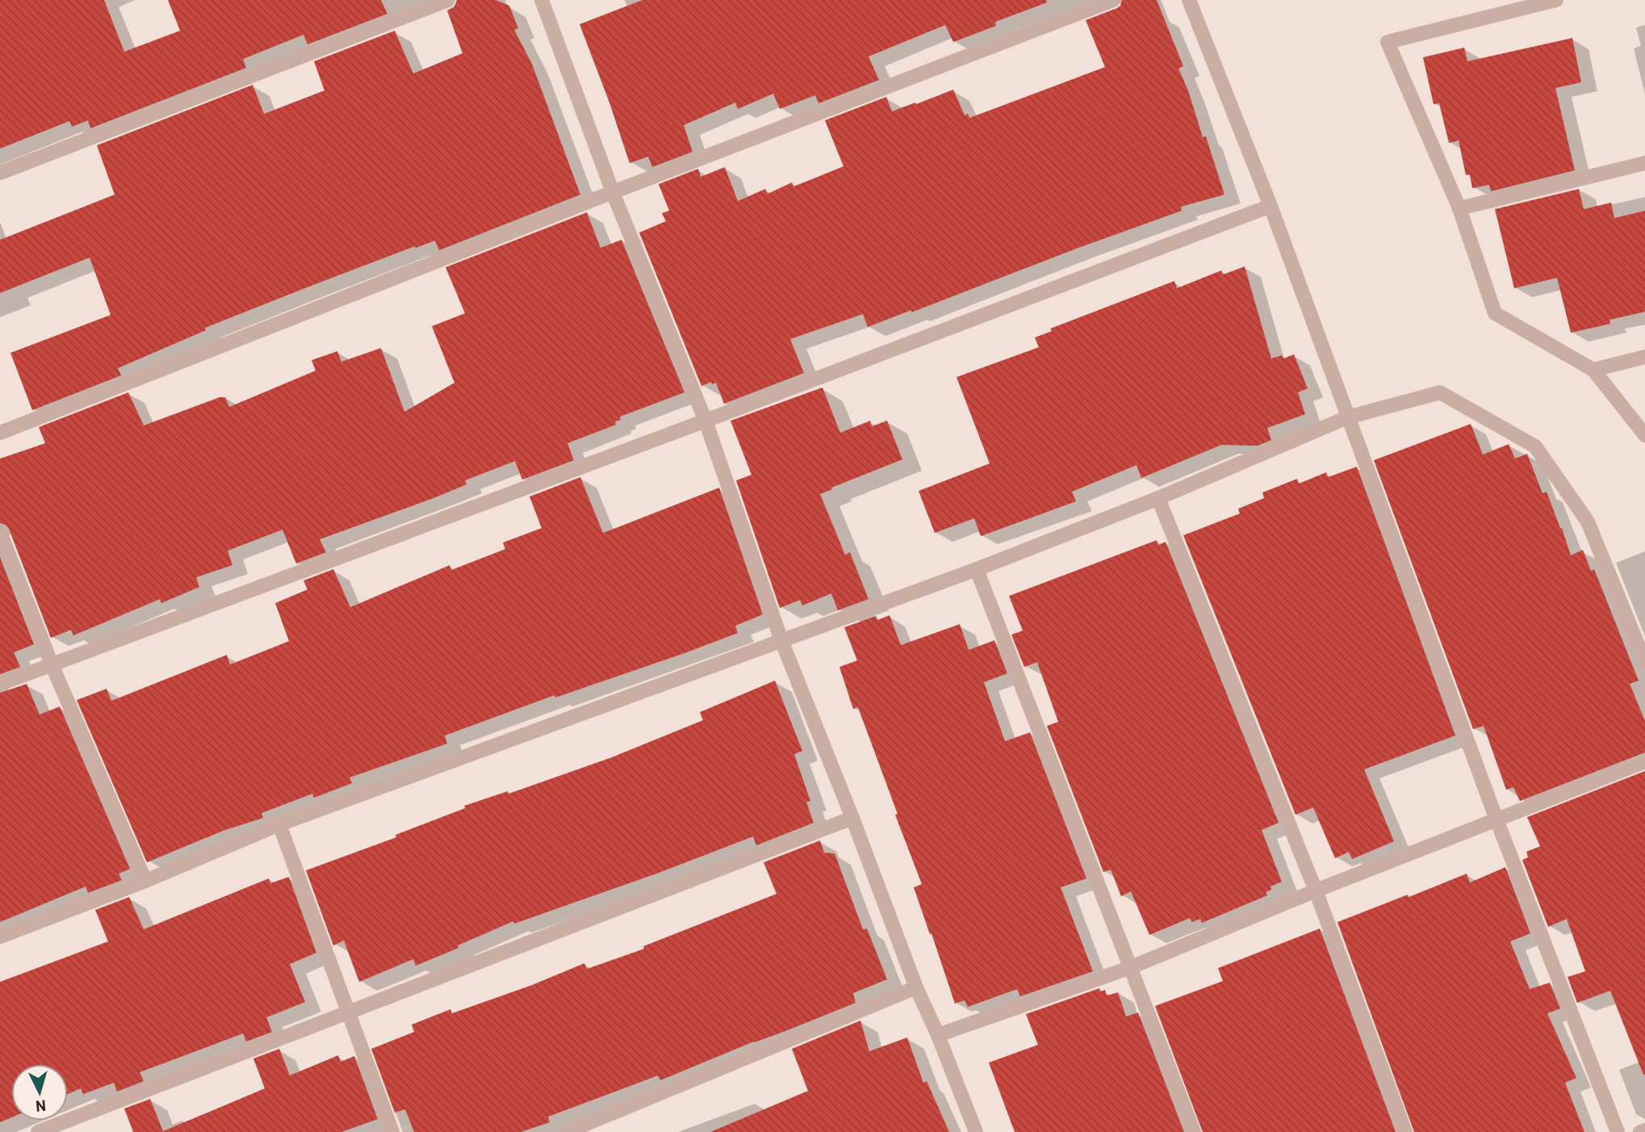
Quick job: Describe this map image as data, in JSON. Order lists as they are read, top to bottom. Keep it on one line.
{"north":"bottom"}
